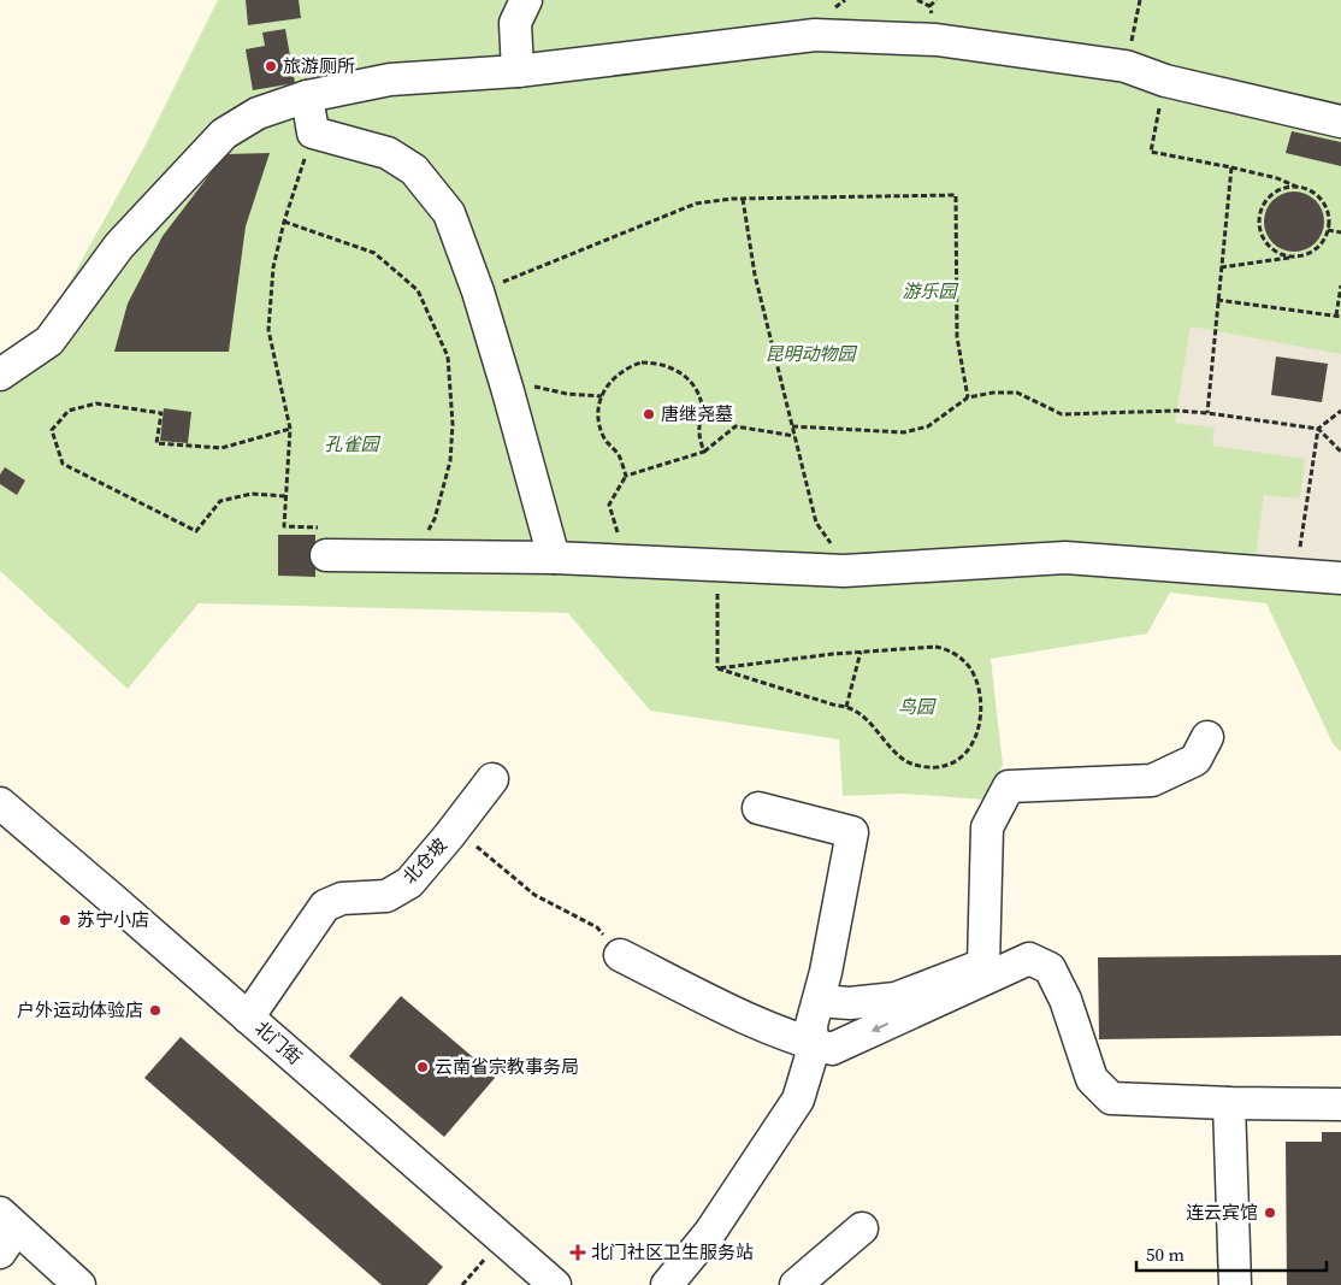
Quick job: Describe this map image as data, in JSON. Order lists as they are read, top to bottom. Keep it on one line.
{"streets":{"street":["北仓坡","北门街"]},"crossings":[["北仓坡","北门街"]],"parks":["游乐园","昆明动物园","孔雀园","鸟园"],"places":{"other":["旅游厕所","唐继尧墓","苏宁小店","户外运动体验店","云南省宗教事务局","连云宾馆"],"health":["北门社区卫生服务站"]},"scale_bar":"50 m"}
